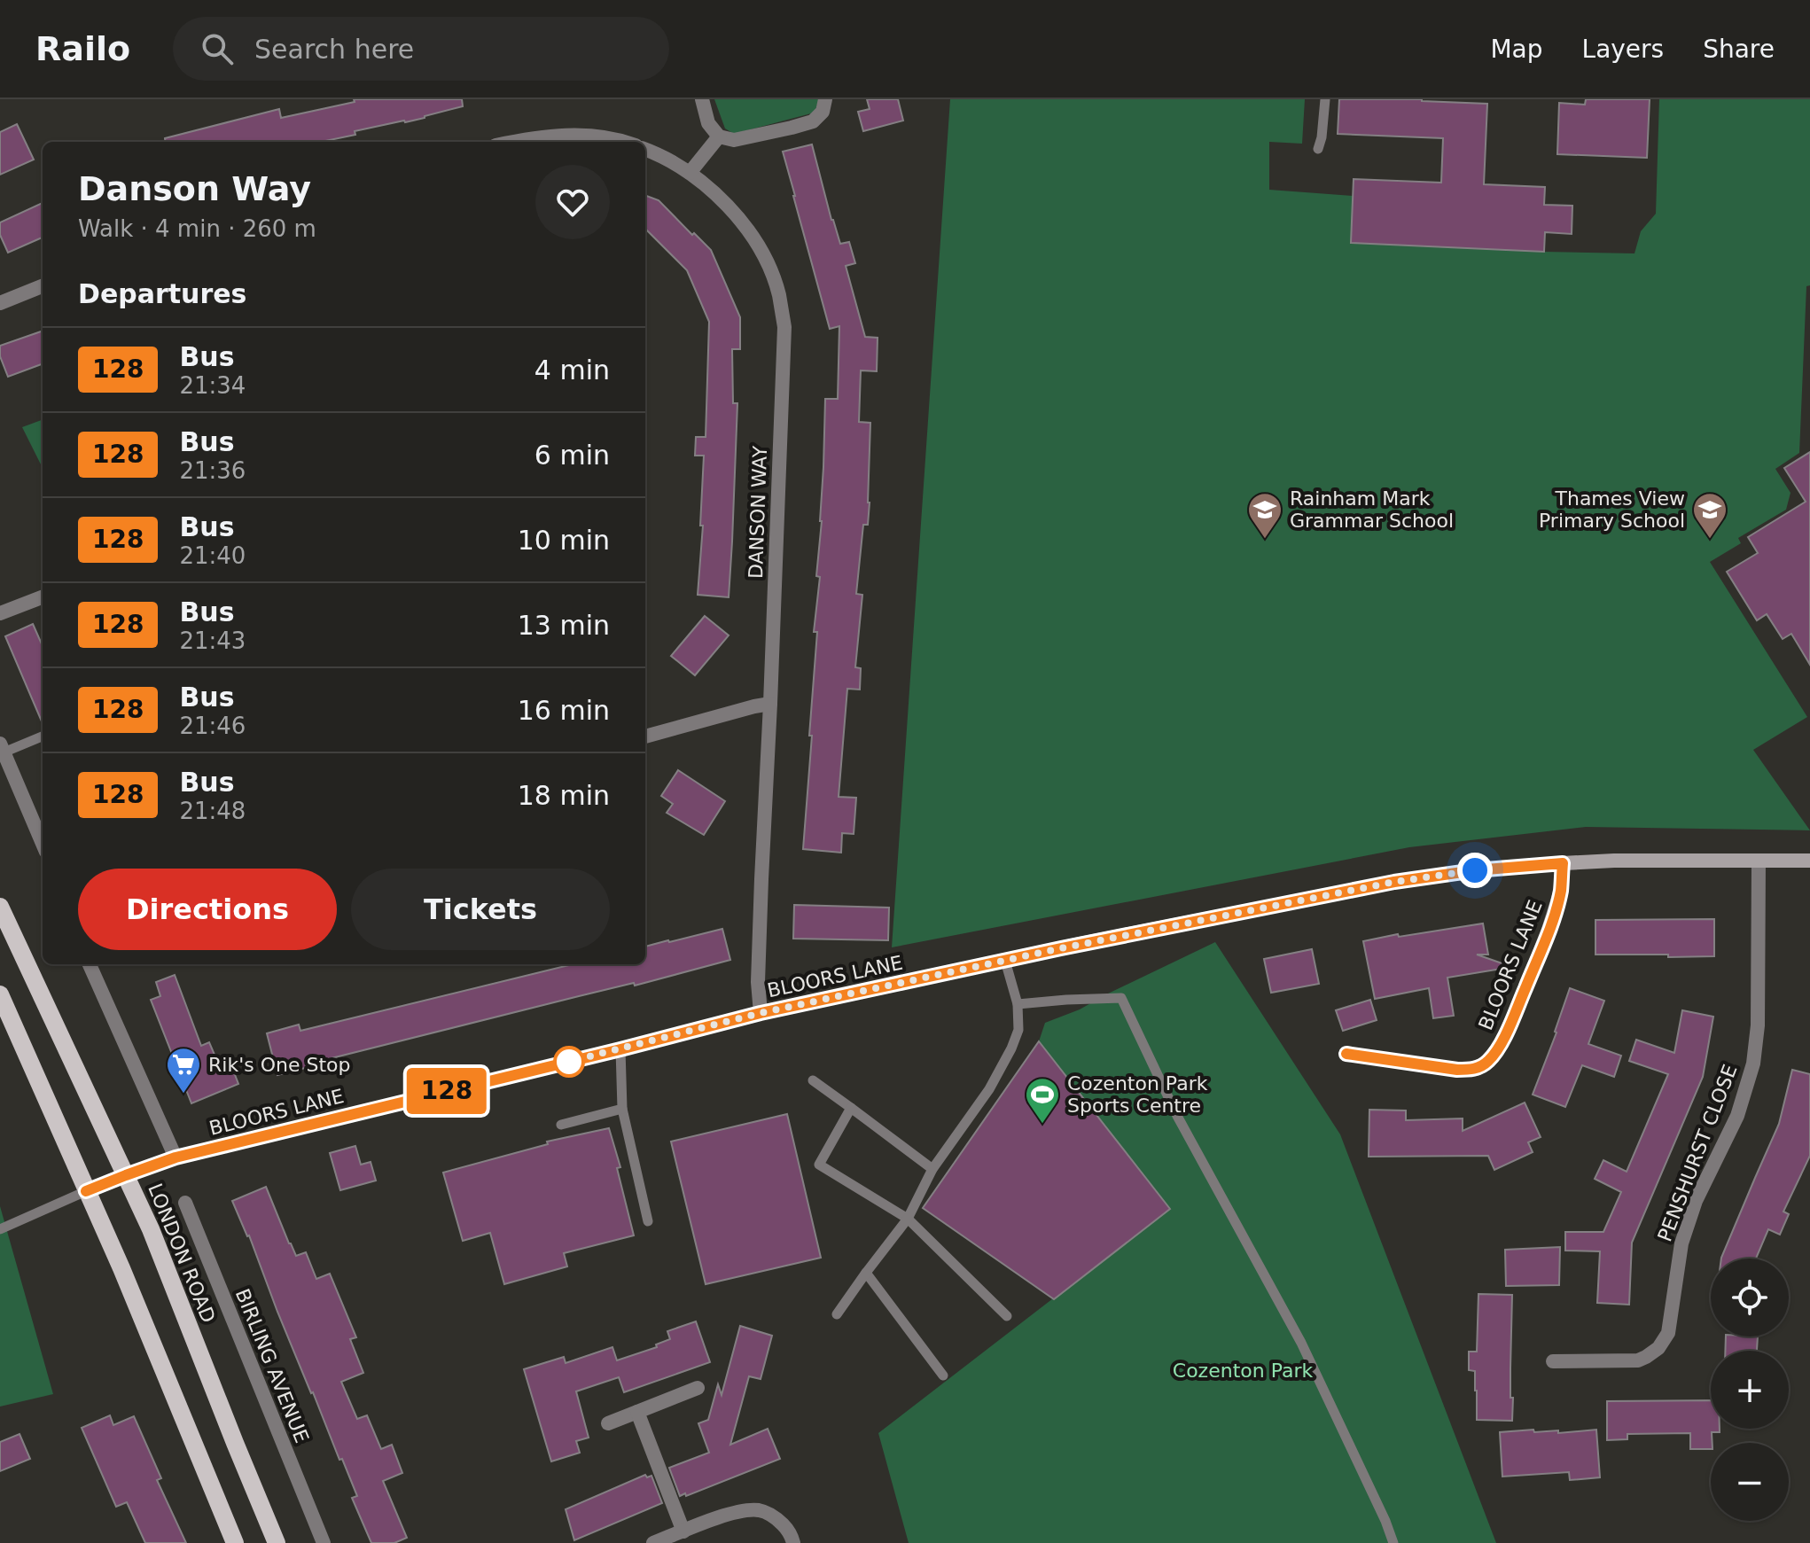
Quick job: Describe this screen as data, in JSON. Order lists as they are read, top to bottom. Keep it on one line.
{"streets":{"main road":["LONDON ROAD"],"street":["DANSON WAY","BLOORS LANE","PENSHURST CLOSE","BIRLING AVENUE"]},"crossings":[["DANSON WAY","BLOORS LANE"],["BLOORS LANE","PENSHURST CLOSE"],["BLOORS LANE","LONDON ROAD"]],"parks":["Cozenton Park"],"places":{"school or university":["Rainham Mark Grammar School","Thames View Primary School"],"supermarket":["Rik's One Stop"],"sports":["Cozenton Park Sports Centre"]},"lines":["bus line 128"],"page":{"header":"Railo","search":"Search here","nav":["Map","Layers","Share"],"on_map":"128","heading":[["Danson Way","Walk · 4 min · 260 m"],"Departures"],"list":[{"mark":"128","name":"Bus","note":"21:34","value":"4 min"},{"mark":"128","name":"Bus","note":"21:36","value":"6 min"},{"mark":"128","name":"Bus","note":"21:40","value":"10 min"},{"mark":"128","name":"Bus","note":"21:43","value":"13 min"},{"mark":"128","name":"Bus","note":"21:46","value":"16 min"},{"mark":"128","name":"Bus","note":"21:48","value":"18 min"}],"buttons":["Directions","Tickets"],"map_buttons":["+","−"]}}
